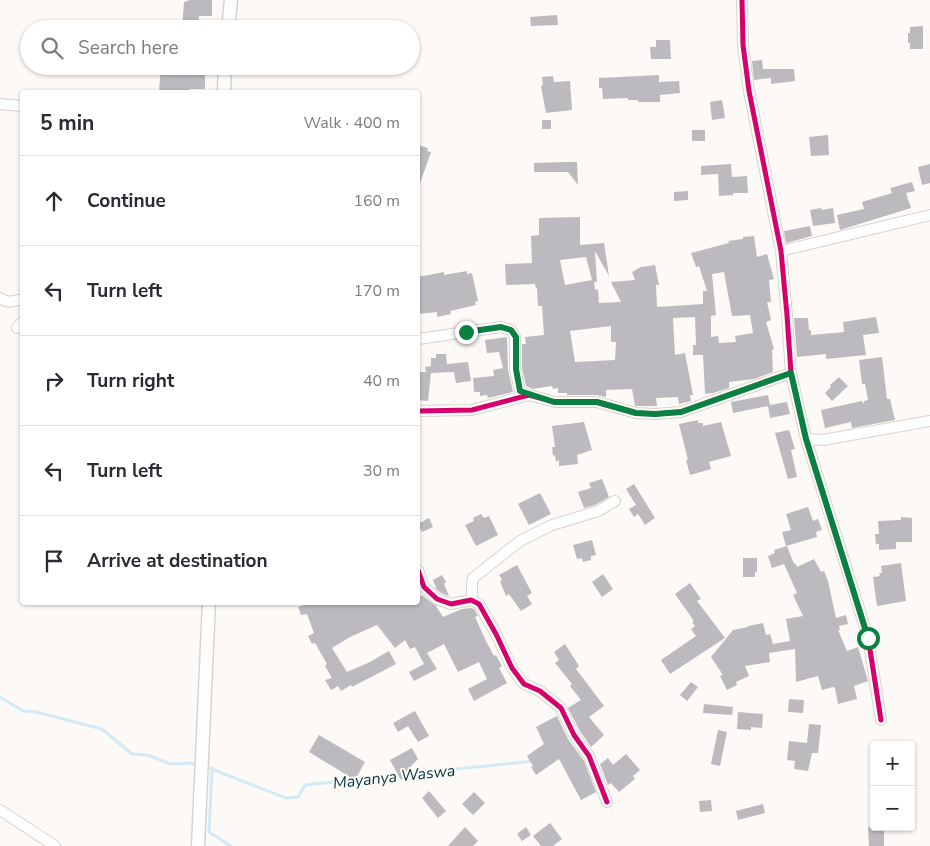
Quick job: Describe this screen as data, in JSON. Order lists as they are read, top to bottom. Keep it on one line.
{"water":["Mayanya Waswa"],"page":{"search":"Search here","heading":["5 min","Walk · 400 m"],"list":[["Continue","160 m"],["Turn left","170 m"],["Turn right","40 m"],["Turn left","30 m"],"Arrive at destination"],"map_buttons":["+","−"]}}
